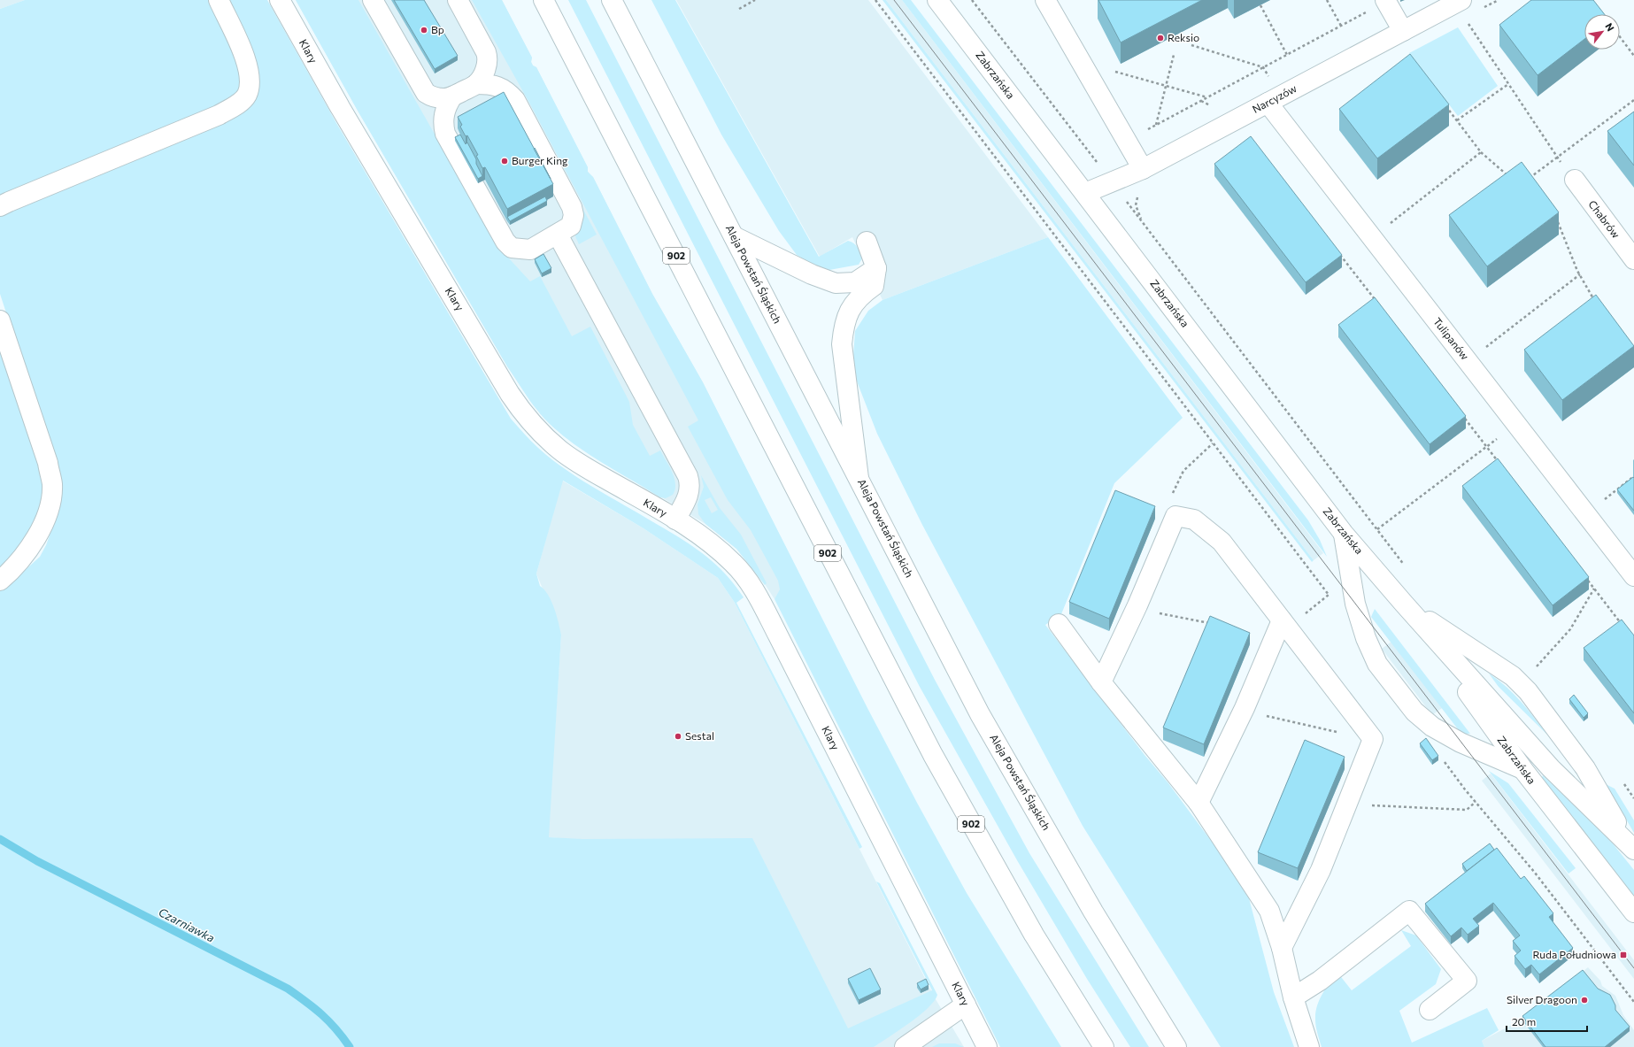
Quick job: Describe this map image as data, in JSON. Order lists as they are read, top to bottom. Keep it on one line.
{"streets":{"street":["Klary","Zabrzańska","Narcyzów","Chabrów","902","Aleja Powstań Śląskich","Tulipanów"]},"crossings":[["Zabrzańska","Narcyzów"],["Narcyzów","Tulipanów"]],"water":["Czarniawka"],"places":{"other":["Bp","Reksio","Burger King","Sestal","Silver Dragoon"],"transit":["Ruda Południowa"]},"scale_bar":"20 m","north":"top right"}
